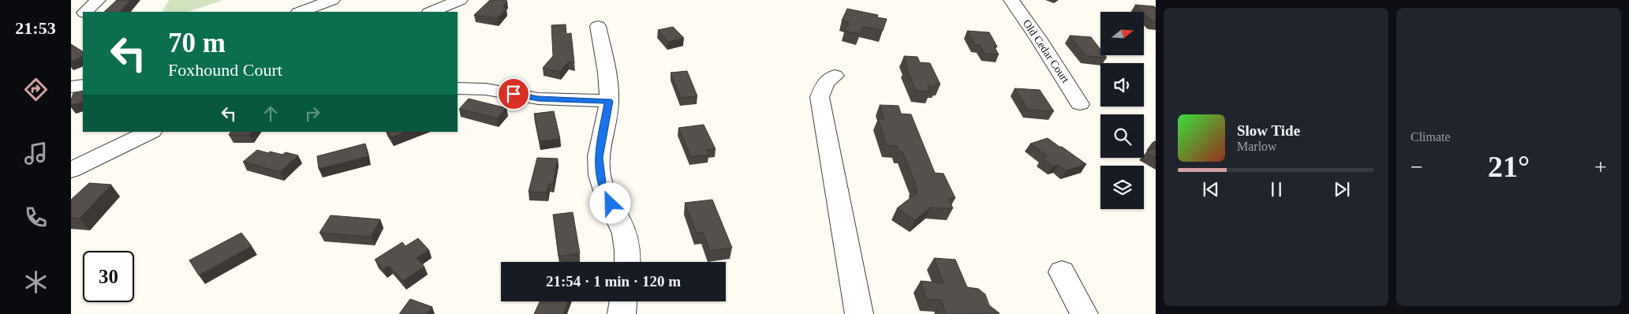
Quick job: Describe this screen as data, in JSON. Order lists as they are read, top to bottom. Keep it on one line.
{"streets":{"street":["Old Cedar Court"]},"north":"right","page":{"tabs":"21:53","tile":"Climate","turn":["70 m","Foxhound Court"],"song":["Slow Tide","Marlow"],"heat":["−","21°","+"],"limit":"30","trip":"21:54 · 1 min · 120 m"}}
